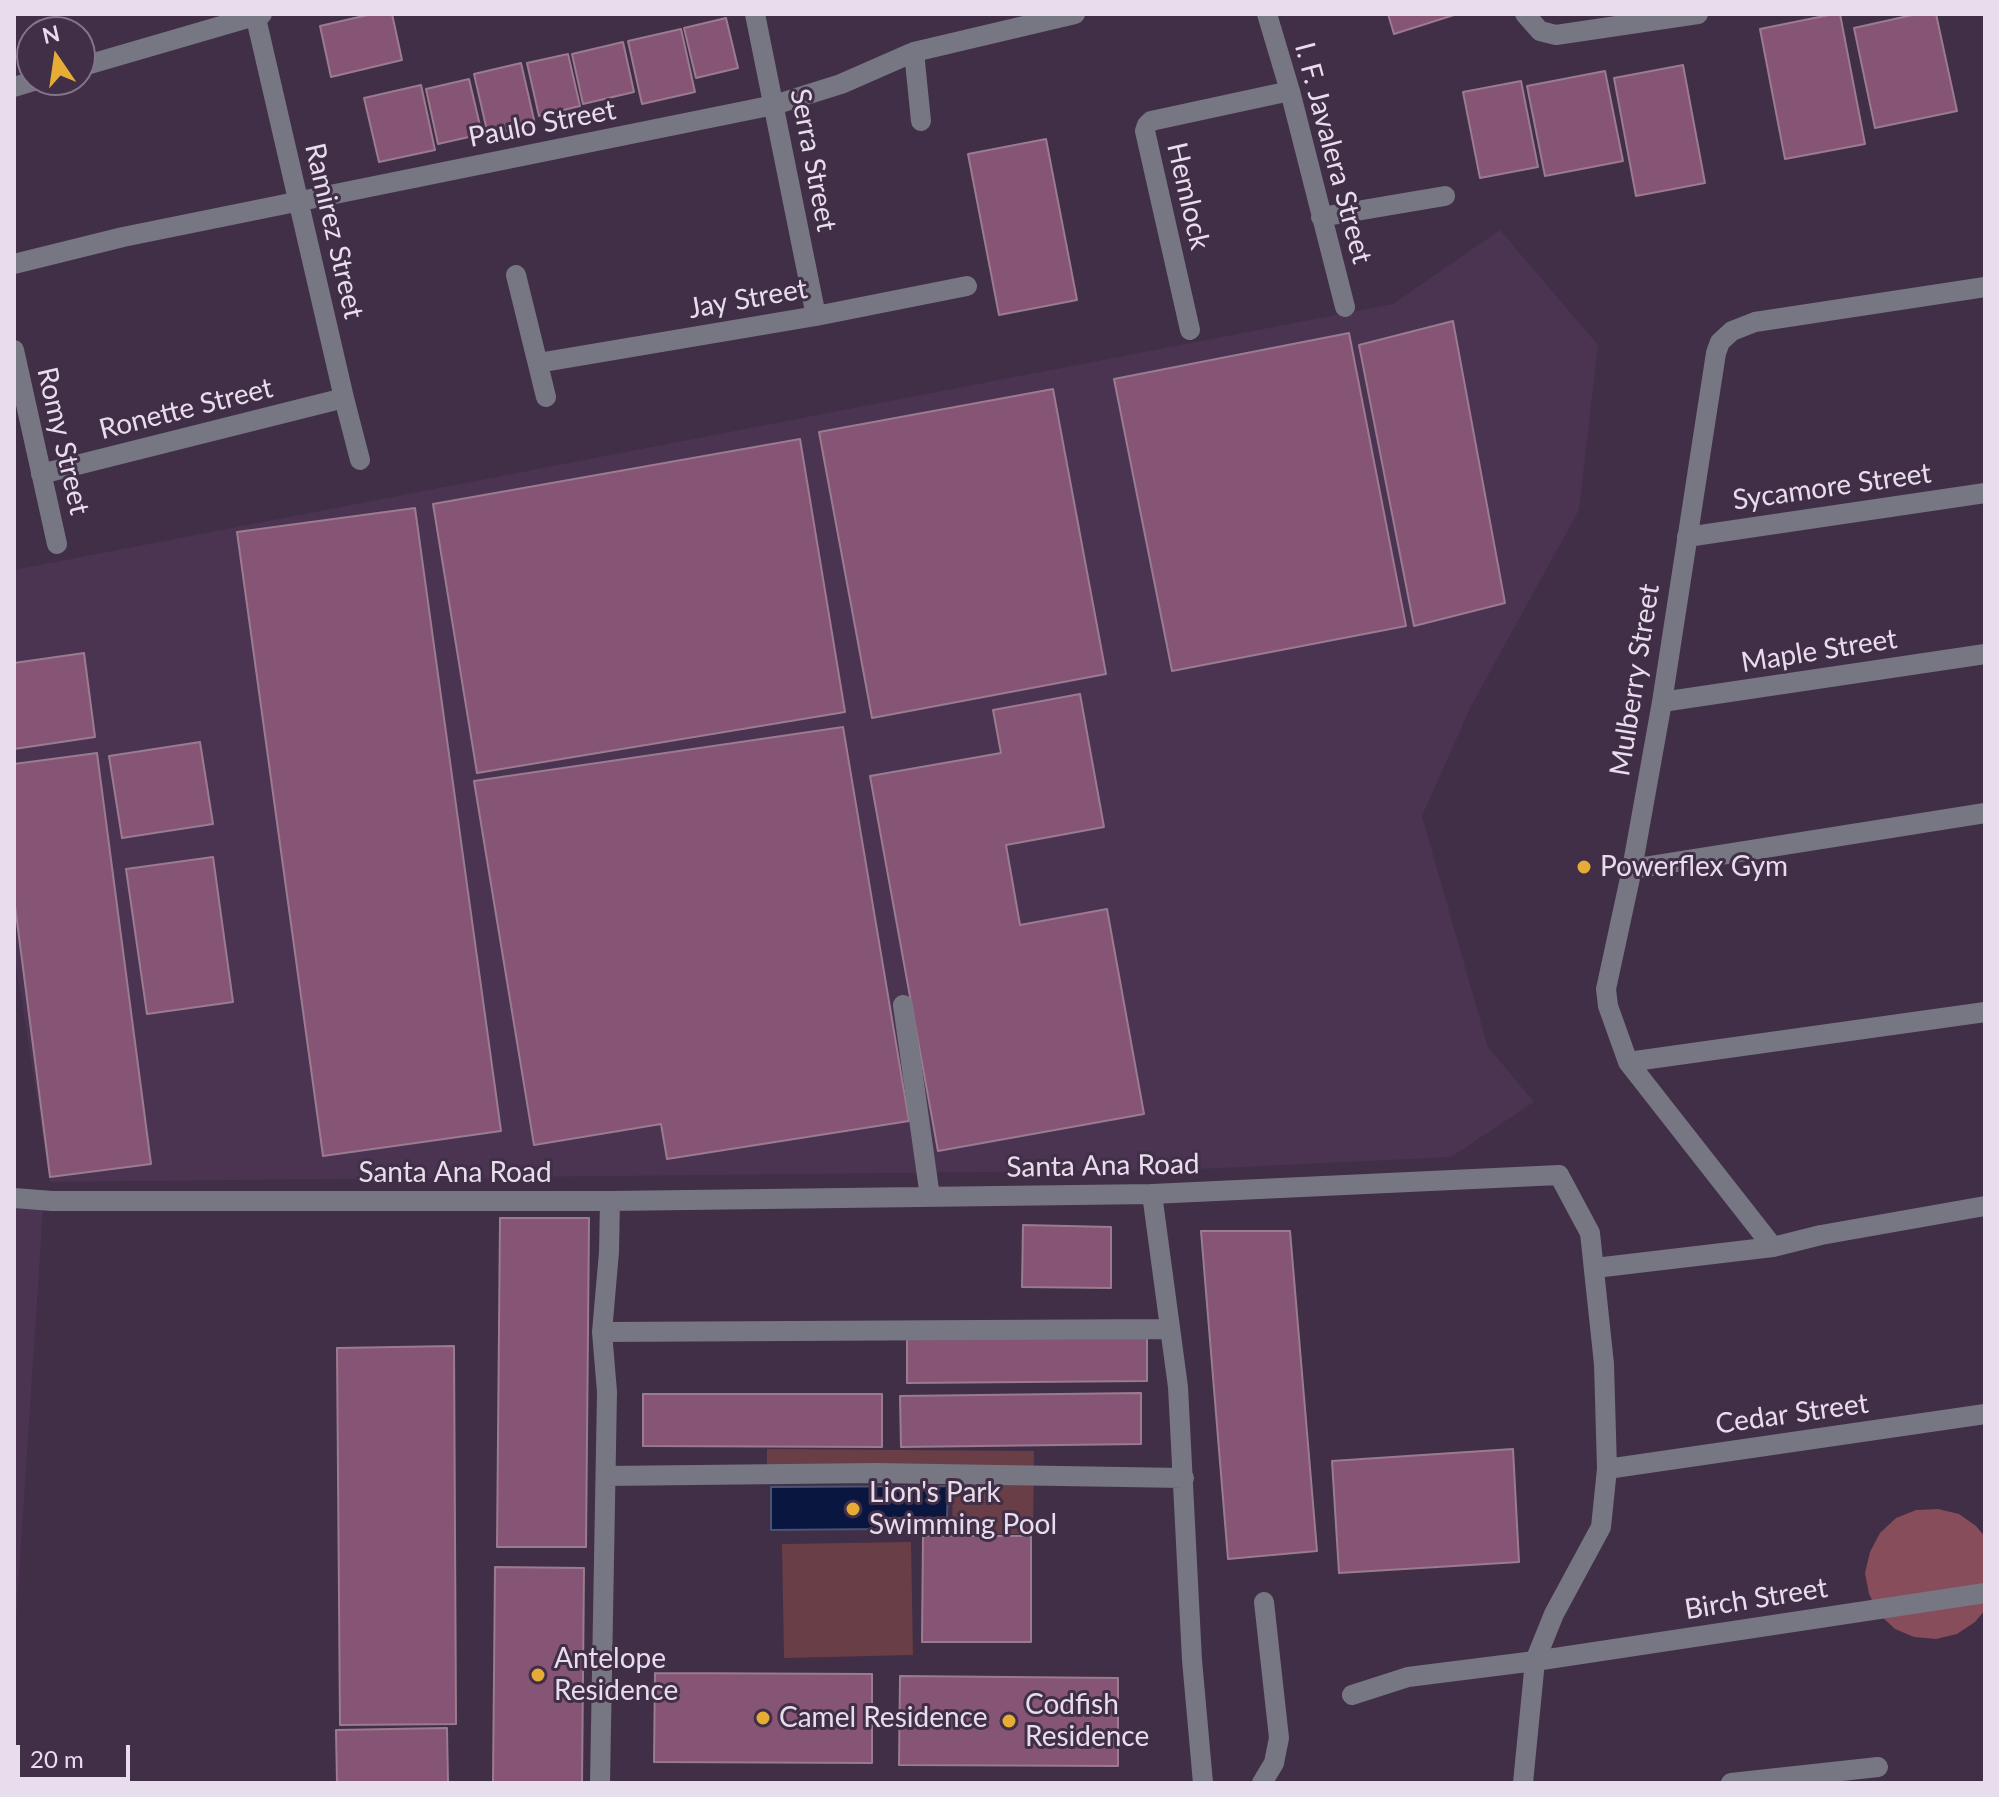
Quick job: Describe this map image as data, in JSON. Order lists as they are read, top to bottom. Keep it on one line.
{"streets":{"street":["Paulo Street","I. F. Javalera Street","Serra Street","Hemlock","Ramirez Street","Jay Street","Ronette Street","Romy Street","Sycamore Street","Maple Street","Mulberry Street","Santa Ana Road","Cedar Street","Birch Street"]},"crossings":[["Paulo Street","Serra Street"],["Paulo Street","Ramirez Street"],["I. F. Javalera Street","Hemlock"],["Serra Street","Jay Street"],["Ramirez Street","Ronette Street"],["Ronette Street","Romy Street"],["Sycamore Street","Mulberry Street"],["Maple Street","Mulberry Street"],["Santa Ana Road","Cedar Street"],["Santa Ana Road","Birch Street"]],"places":["Powerflex Gym","Lion's Park Swimming Pool","Antelope Residence","Camel Residence","Codfish Residence"],"scale_bar":"20 m","north":"top"}
